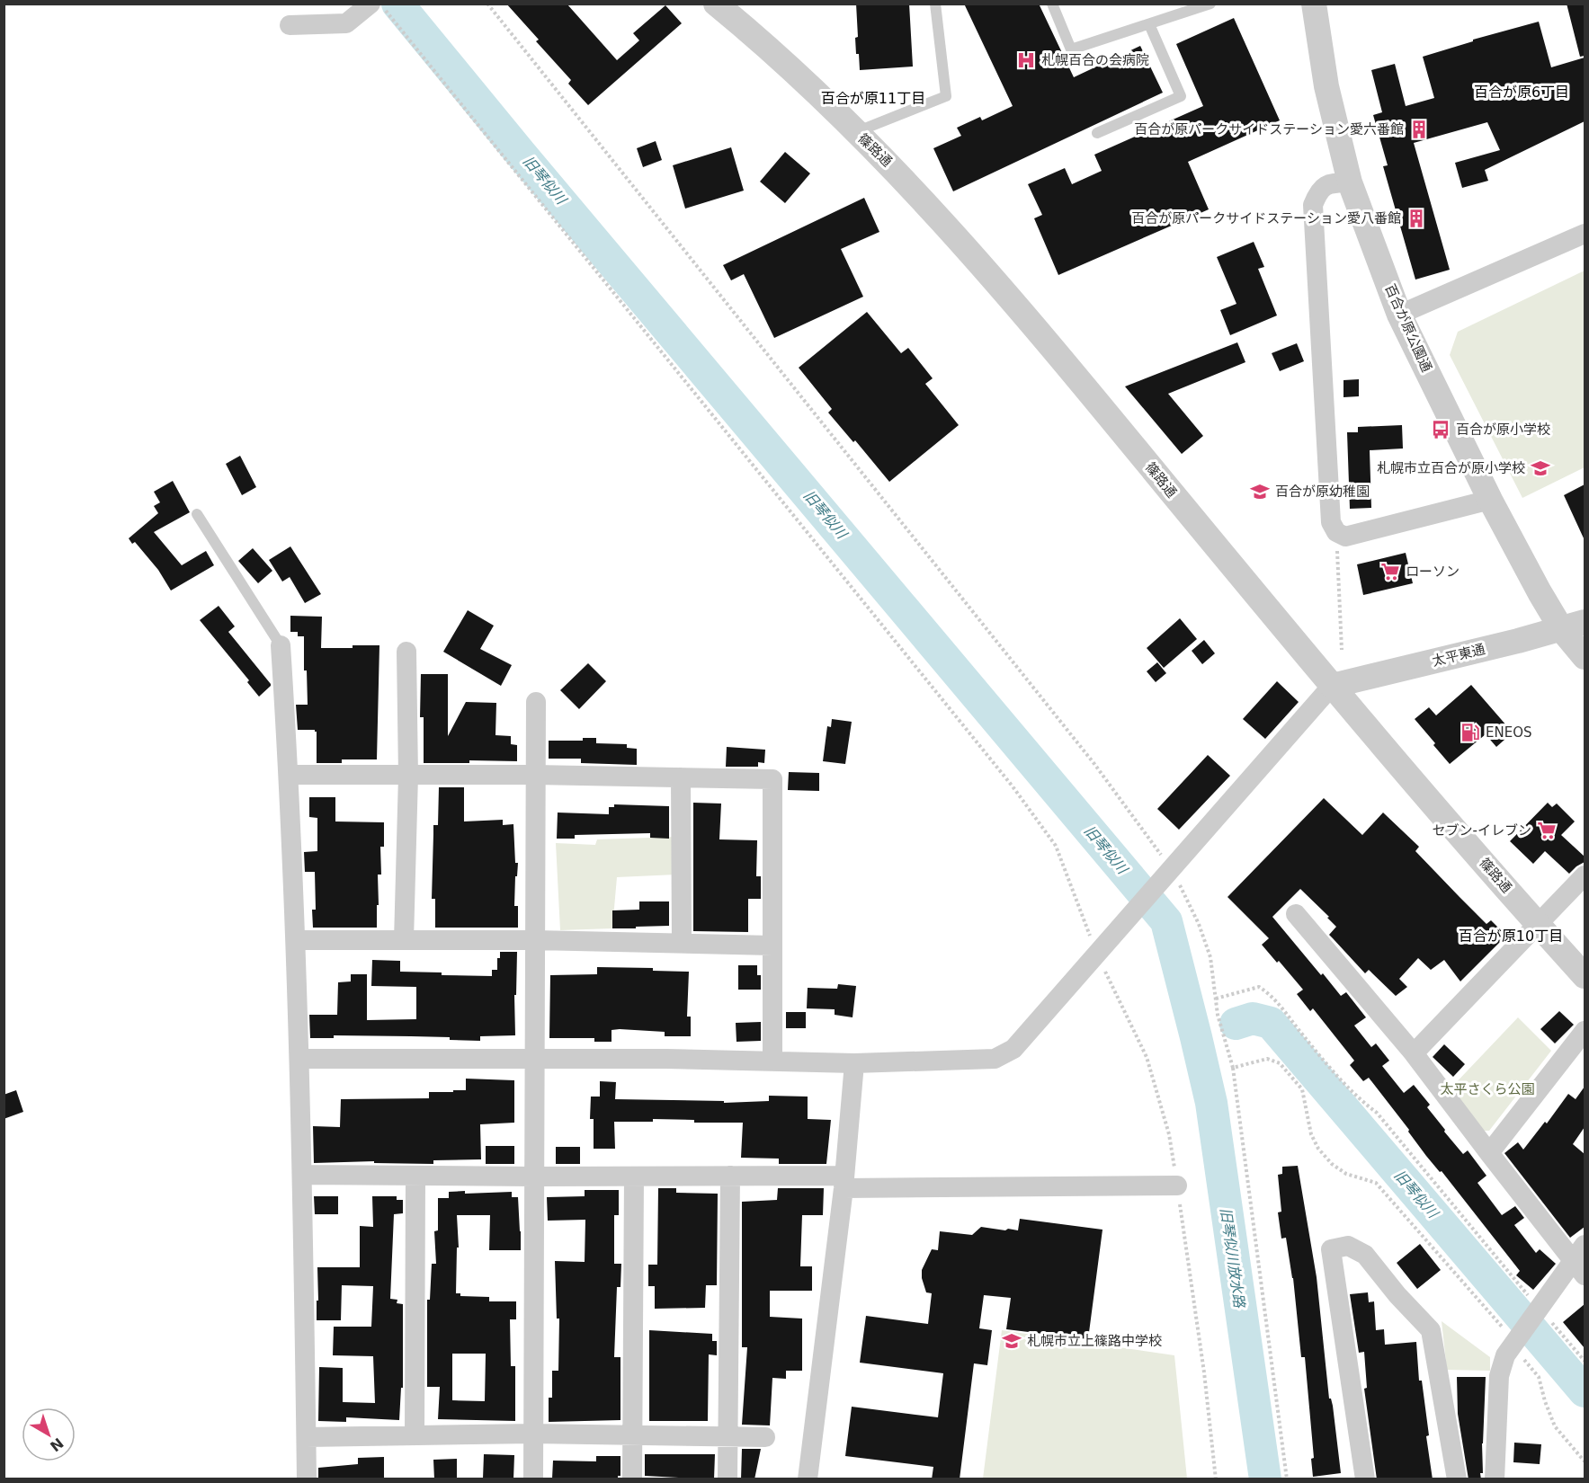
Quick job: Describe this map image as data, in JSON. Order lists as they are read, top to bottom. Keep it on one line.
{"streets":{"street":["篠路通","百合が原公園通","太平東通"]},"crossings":[["篠路通","太平東通"],["百合が原公園通","太平東通"]],"districts":["百合が原6丁目","百合が原11丁目","百合が原10丁目"],"water":["旧琴似川","旧琴似川放水路"],"parks":["太平さくら公園"],"places":{"hospital":["札幌百合の会病院"],"building":["百合が原パークサイドステーション愛六番館","百合が原パークサイドステーション愛八番館"],"bus stop":["百合が原小学校"],"school or university":["札幌市立百合が原小学校","百合が原幼稚園","札幌市立上篠路中学校"],"supermarket":["ローソン","セブン-イレブン"],"fuel station":["ENEOS"]},"north":"bottom right"}
